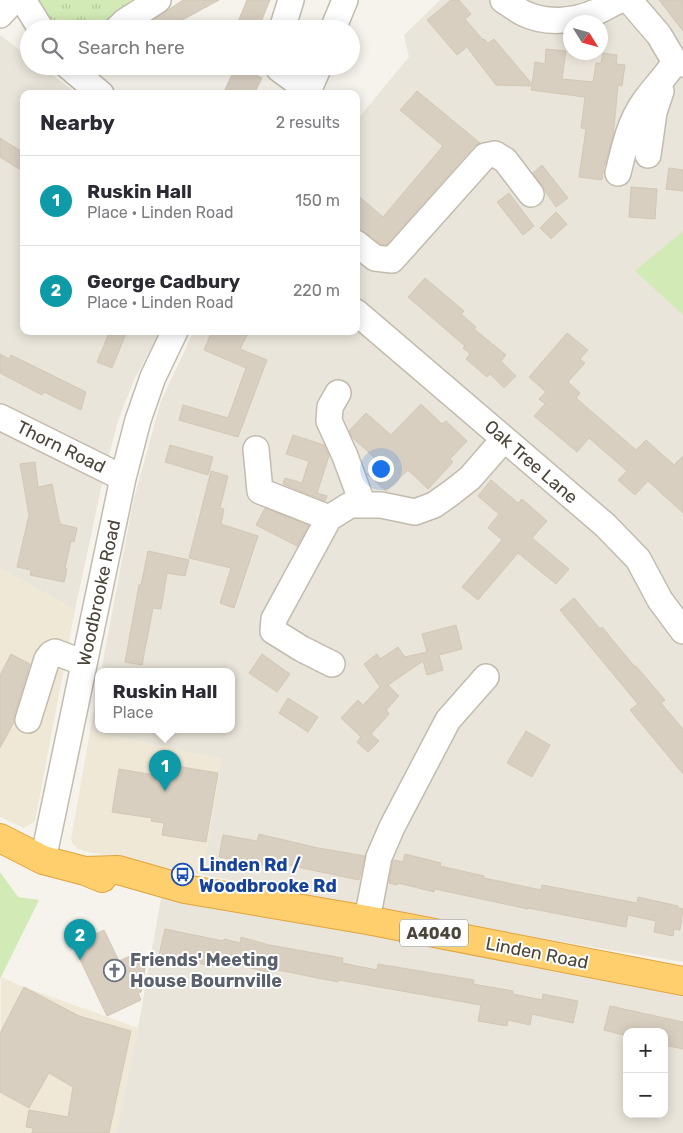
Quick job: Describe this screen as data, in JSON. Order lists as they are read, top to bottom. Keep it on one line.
{"streets":{"highway":["A4040","Linden Road"],"street":["Thorn Road","Oak Tree Lane","Woodbrooke Road"]},"crossings":[["Thorn Road","Woodbrooke Road"],["Woodbrooke Road","Linden Road"]],"places":{"bus stop":["Linden Rd / Woodbrooke Rd"],"church":["Friends' Meeting House Bournville"]},"north":"bottom right","page":{"search":"Search here","heading":["Nearby","2 results"],"list":[{"mark":"1","name":"Ruskin Hall","note":"Place · Linden Road","value":"150 m"},{"mark":"2","name":"George Cadbury","note":"Place · Linden Road","value":"220 m"}],"popup":["Ruskin Hall","Place"],"pins":["1","2"],"map_buttons":["+","−"]}}
